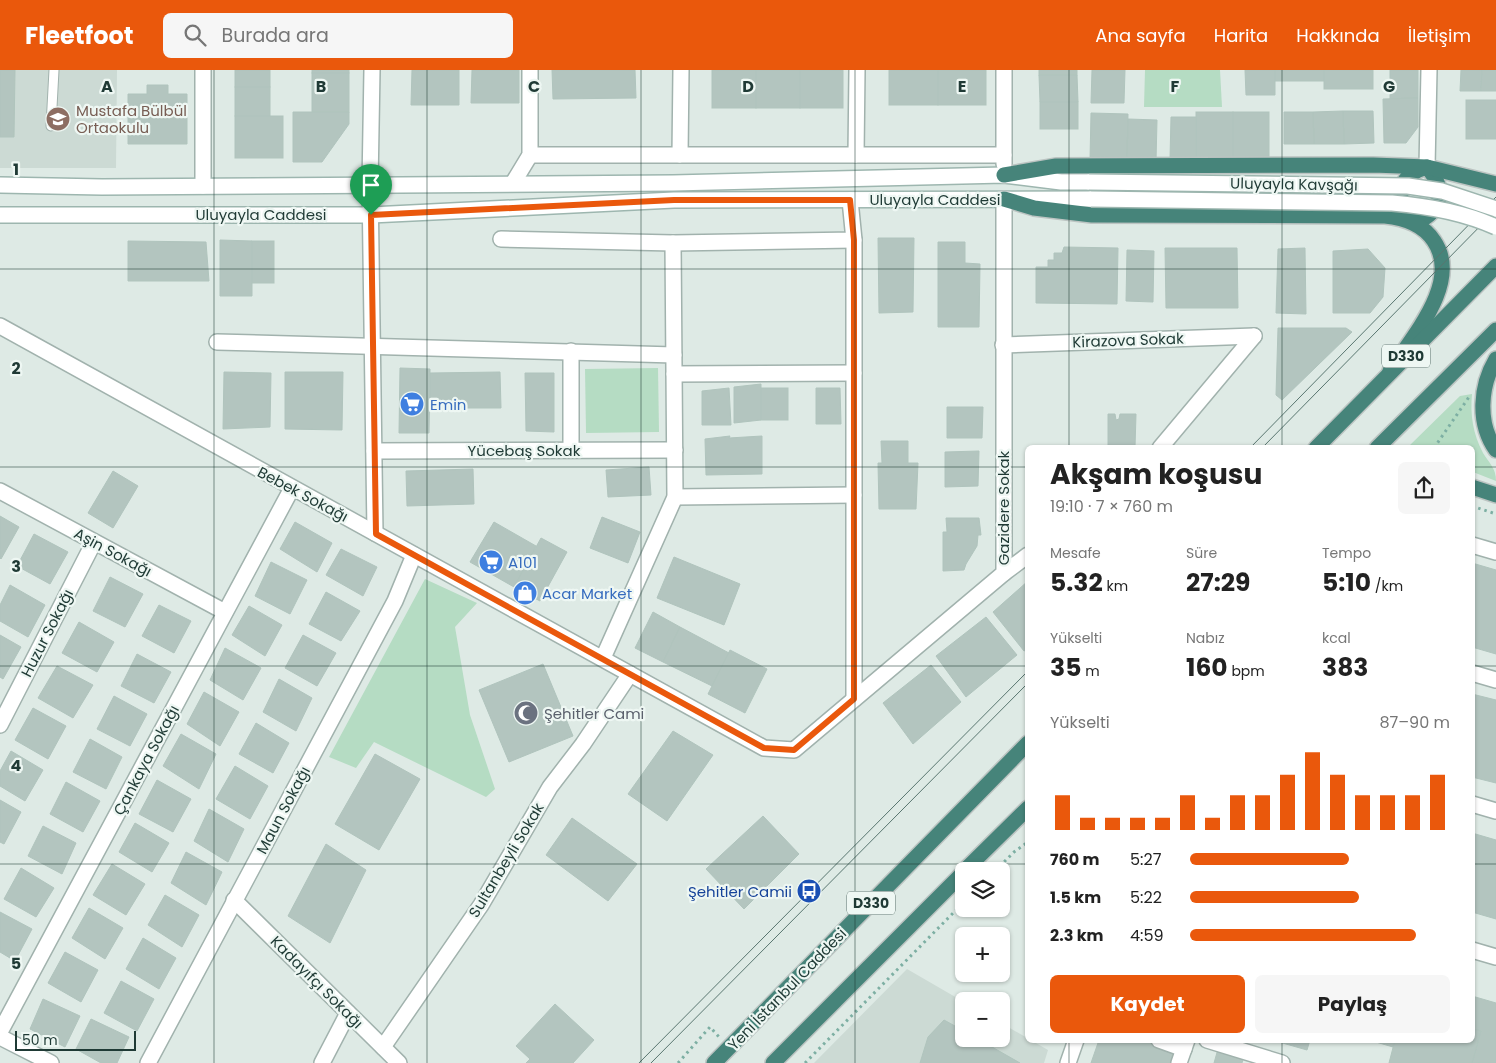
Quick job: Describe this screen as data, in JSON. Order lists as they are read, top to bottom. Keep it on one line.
{"streets":{"highway":["D330","Yeni İstanbul Caddesi"],"street":["Uluyayla Kavşağı","Uluyayla Caddesi","Kirazova Sokak","Yücebaş Sokak","Bebek Sokağı","Gazidere Sokak","Aşin Sokağı","Huzur Sokağı","Çankaya Sokağı","Maun Sokağı","Sultanbeyli Sokak","Kadayıfçı Sokağı"]},"crossings":[["Uluyayla Kavşağı","Uluyayla Caddesi"],["Uluyayla Caddesi","Gazidere Sokak"],["Kirazova Sokak","Gazidere Sokak"],["Bebek Sokağı","Gazidere Sokak"],["Bebek Sokağı","Çankaya Sokağı"],["Bebek Sokağı","Maun Sokağı"],["Bebek Sokağı","Sultanbeyli Sokak"],["Aşin Sokağı","Huzur Sokağı"],["Aşin Sokağı","Çankaya Sokağı"],["Maun Sokağı","Kadayıfçı Sokağı"],["Sultanbeyli Sokak","Kadayıfçı Sokağı"]],"places":{"school or university":["Mustafa Bülbül Ortaokulu"],"supermarket":["Emin","A101"],"shop":["Acar Market"],"mosque":["Şehitler Cami"],"bus stop":["Şehitler Camii"]},"scale_bar":"50 m","page":{"header":"Fleetfoot","search":"Burada ara","nav":["Ana sayfa","Harita","Hakkında","İletişim"],"heading":["Akşam koşusu","19:10 · 7 × 760 m"],"stats":[["Mesafe","5.32 km"],["Süre","27:29"],["Tempo","5:10 /km"],["Yükselti","35 m"],["Nabız","160 bpm"],["kcal","383"]],"chart":["Yükselti","87–90 m"],"list":[{"name":"760 m","note":"5:27"},{"name":"1.5 km","note":"5:22"},{"name":"2.3 km","note":"4:59"}],"map_buttons":["+","−"],"buttons":["Kaydet","Paylaş"],"scale":"50 m"},"grid":{"columns":["A","B","C","D","E","F","G"],"rows":["1","2","3","4","5"]}}
